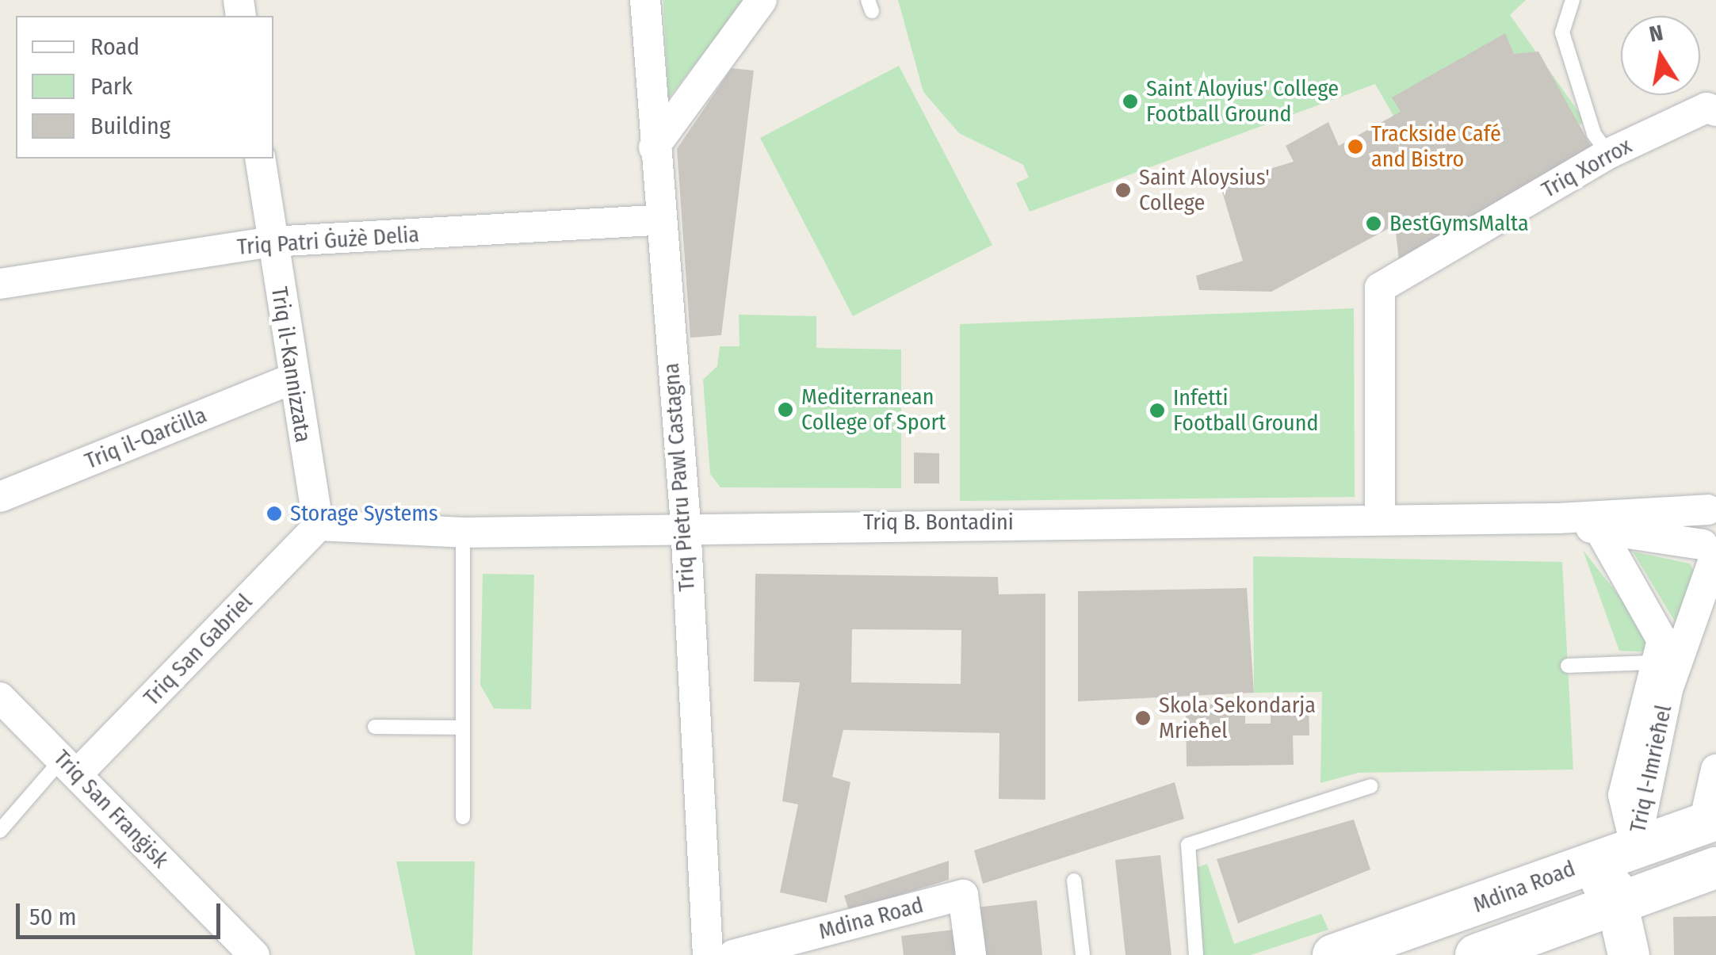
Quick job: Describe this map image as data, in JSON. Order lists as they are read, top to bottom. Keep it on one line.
{"streets":{"main road":["Mdina Road"],"street":["Triq Xorrox","Triq Patri Ġużè Delia","Triq il-Kannizzata","Triq il-Qarċilla","Triq Pietru Pawl Castagna","Triq B. Bontadini","Triq San Gabriel","Triq l-Imrieħel","Triq San Franġisk"]},"crossings":[["Triq Xorrox","Triq B. Bontadini"],["Triq Patri Ġużè Delia","Triq il-Kannizzata"],["Triq Patri Ġużè Delia","Triq Pietru Pawl Castagna"],["Triq il-Kannizzata","Triq il-Qarċilla"],["Triq il-Kannizzata","Triq B. Bontadini"],["Triq il-Kannizzata","Triq San Gabriel"],["Triq Pietru Pawl Castagna","Triq B. Bontadini"],["Triq B. Bontadini","Triq San Gabriel"],["Triq B. Bontadini","Triq l-Imrieħel"],["Triq San Gabriel","Triq San Franġisk"],["Triq l-Imrieħel","Mdina Road"]],"places":["Saint Aloyius' College Football Ground","Trackside Café and Bistro","Saint Aloysius' College","BestGymsMalta","Mediterranean College of Sport","Infetti Football Ground","Storage Systems","Skola Sekondarja Mrieħel"],"legend":["Road","Park","Building"],"scale_bar":"50 m","north":"top"}
